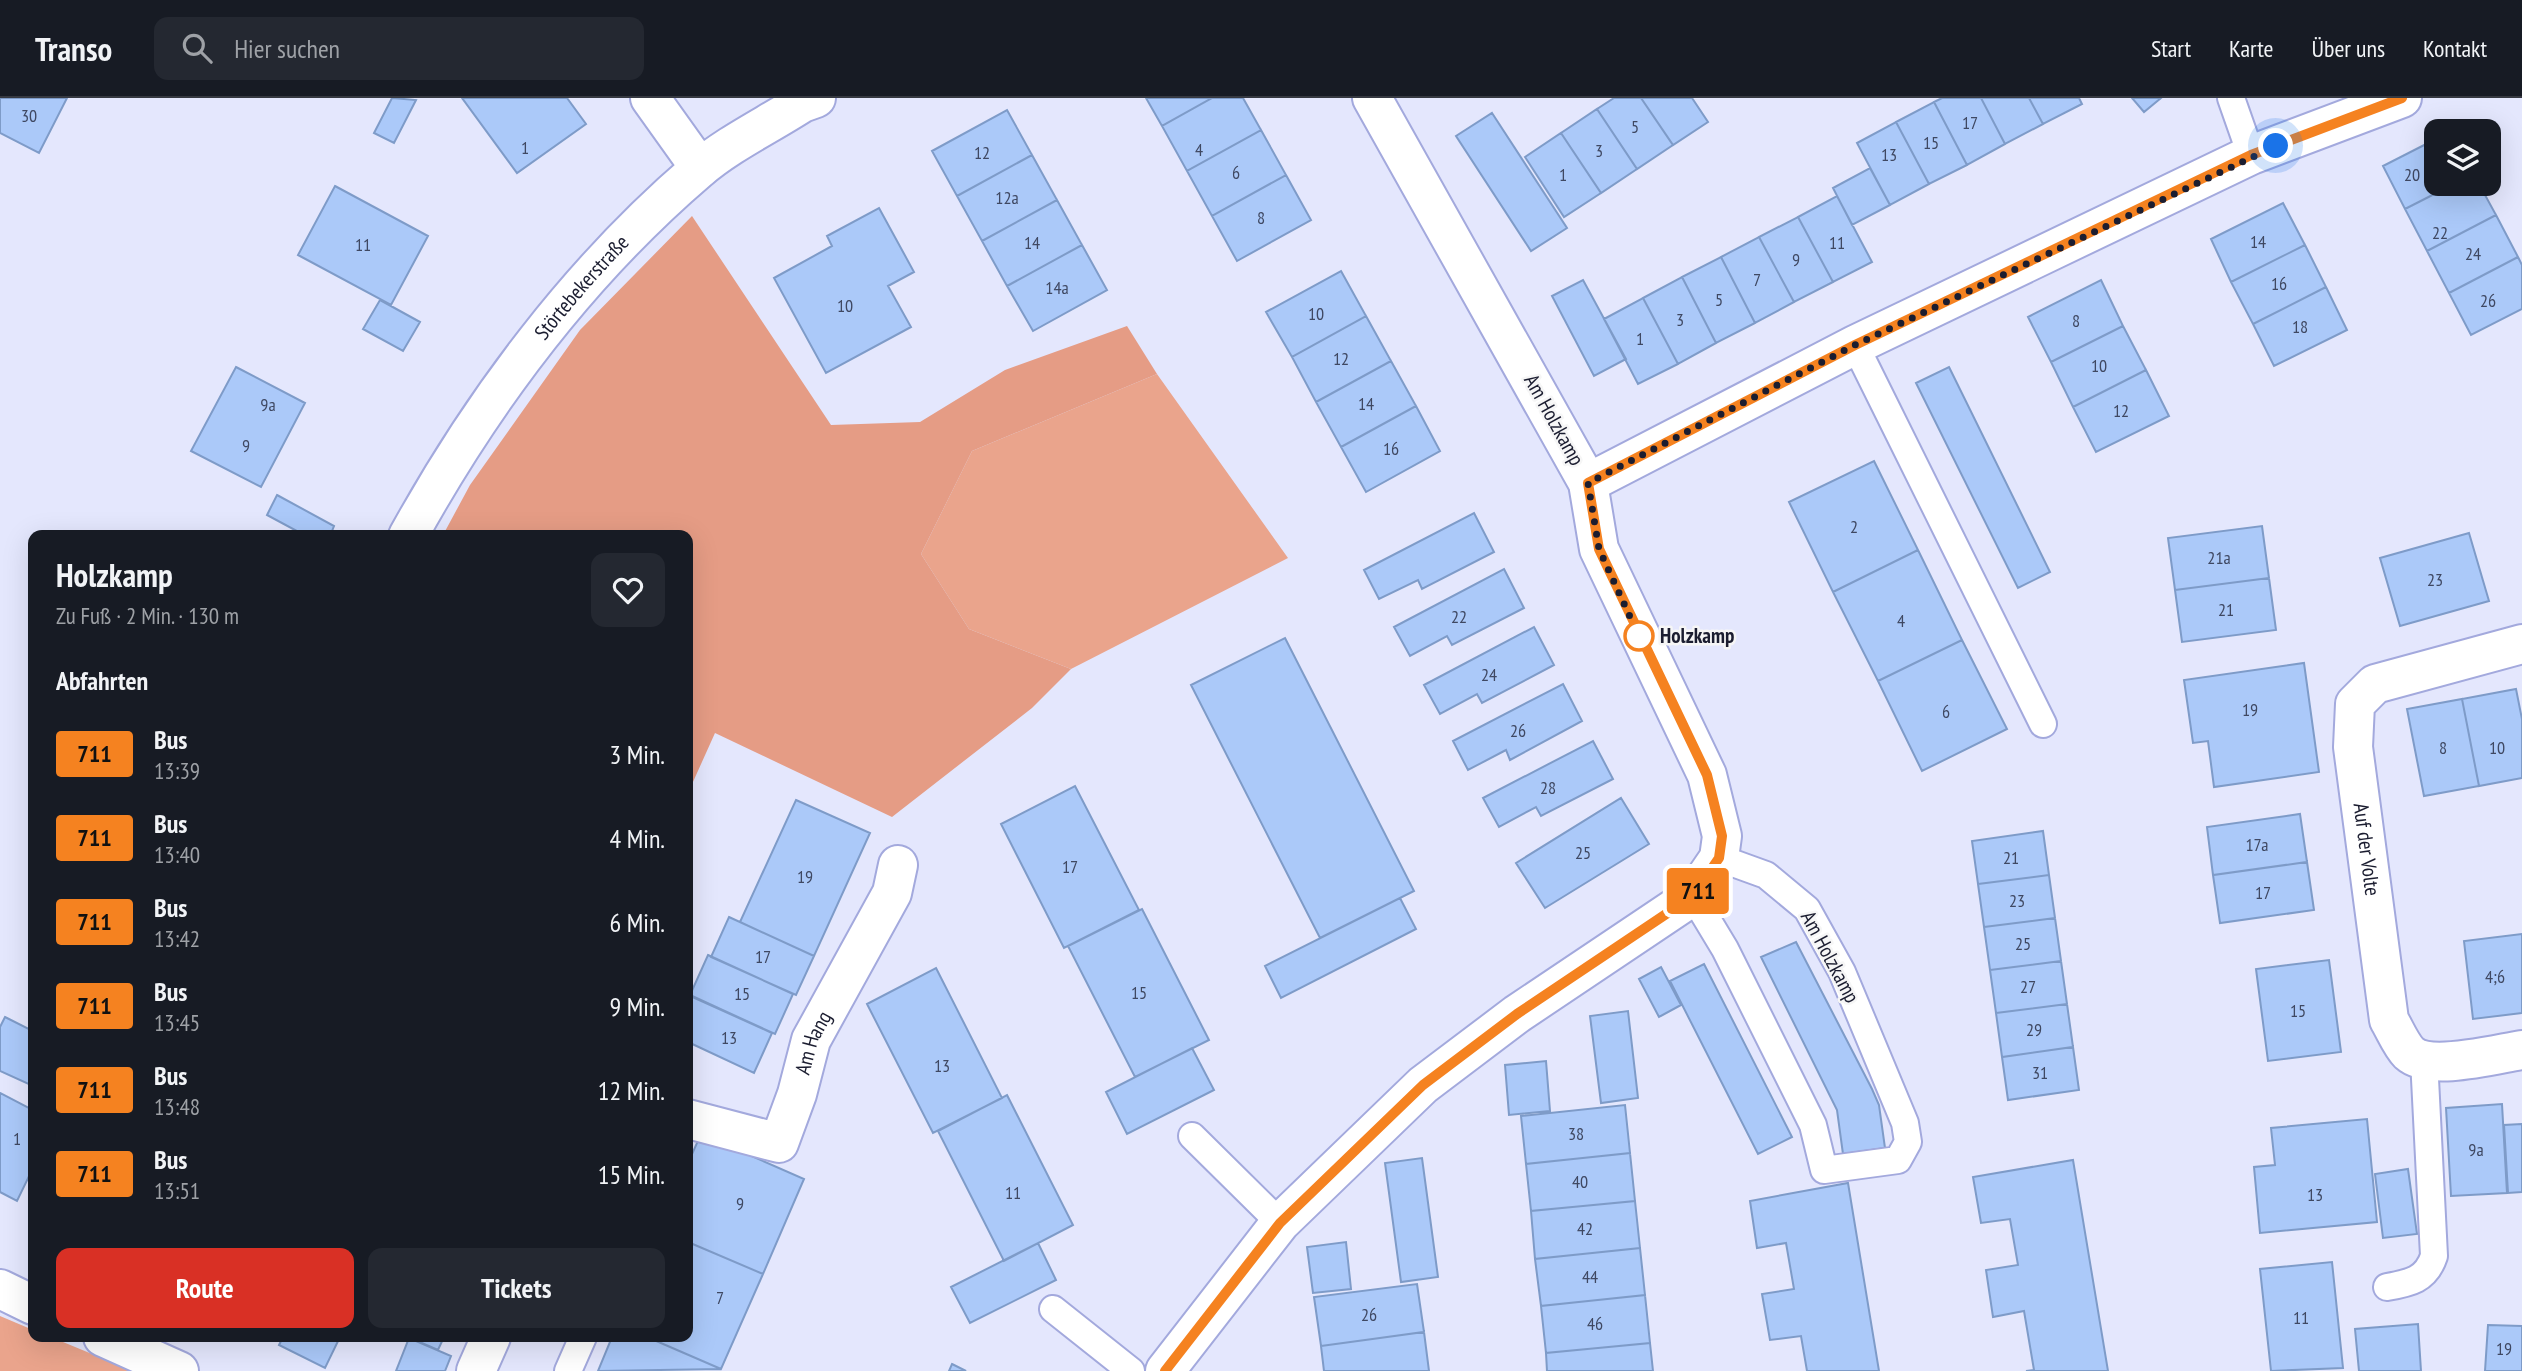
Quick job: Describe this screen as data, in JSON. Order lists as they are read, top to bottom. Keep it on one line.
{"streets":{"street":["Störtebekerstraße","Am Holzkamp","Auf der Volte","Am Hang"]},"places":["Holzkamp"],"lines":["bus line 711"],"house_numbers":["30","17","5","15","1","4","3","12","13","6","1","20","12a","8","22","14","14","11","11","24","9","7","16","14a","5","26","10","10","3","8","18","1","12","10","14","9a","12","9","16","2","21a","23","21","22","4","24","19","6","26","8","10","28","17a","25","21","17","19","17","23","25","17","4;6","27","15","15","15","29","13","13","31","38","1","9a","40","11","13","9","42","44","7","26","11","46","19"],"page":{"header":"Transo","search":"Hier suchen","nav":["Start","Karte","Über uns","Kontakt"],"on_map":"711","heading":[["Holzkamp","Zu Fuß · 2 Min. · 130 m"],"Abfahrten"],"list":[{"mark":"711","name":"Bus","note":"13:39","value":"3 Min."},{"mark":"711","name":"Bus","note":"13:40","value":"4 Min."},{"mark":"711","name":"Bus","note":"13:42","value":"6 Min."},{"mark":"711","name":"Bus","note":"13:45","value":"9 Min."},{"mark":"711","name":"Bus","note":"13:48","value":"12 Min."},{"mark":"711","name":"Bus","note":"13:51","value":"15 Min."}],"buttons":["Route","Tickets"]}}
